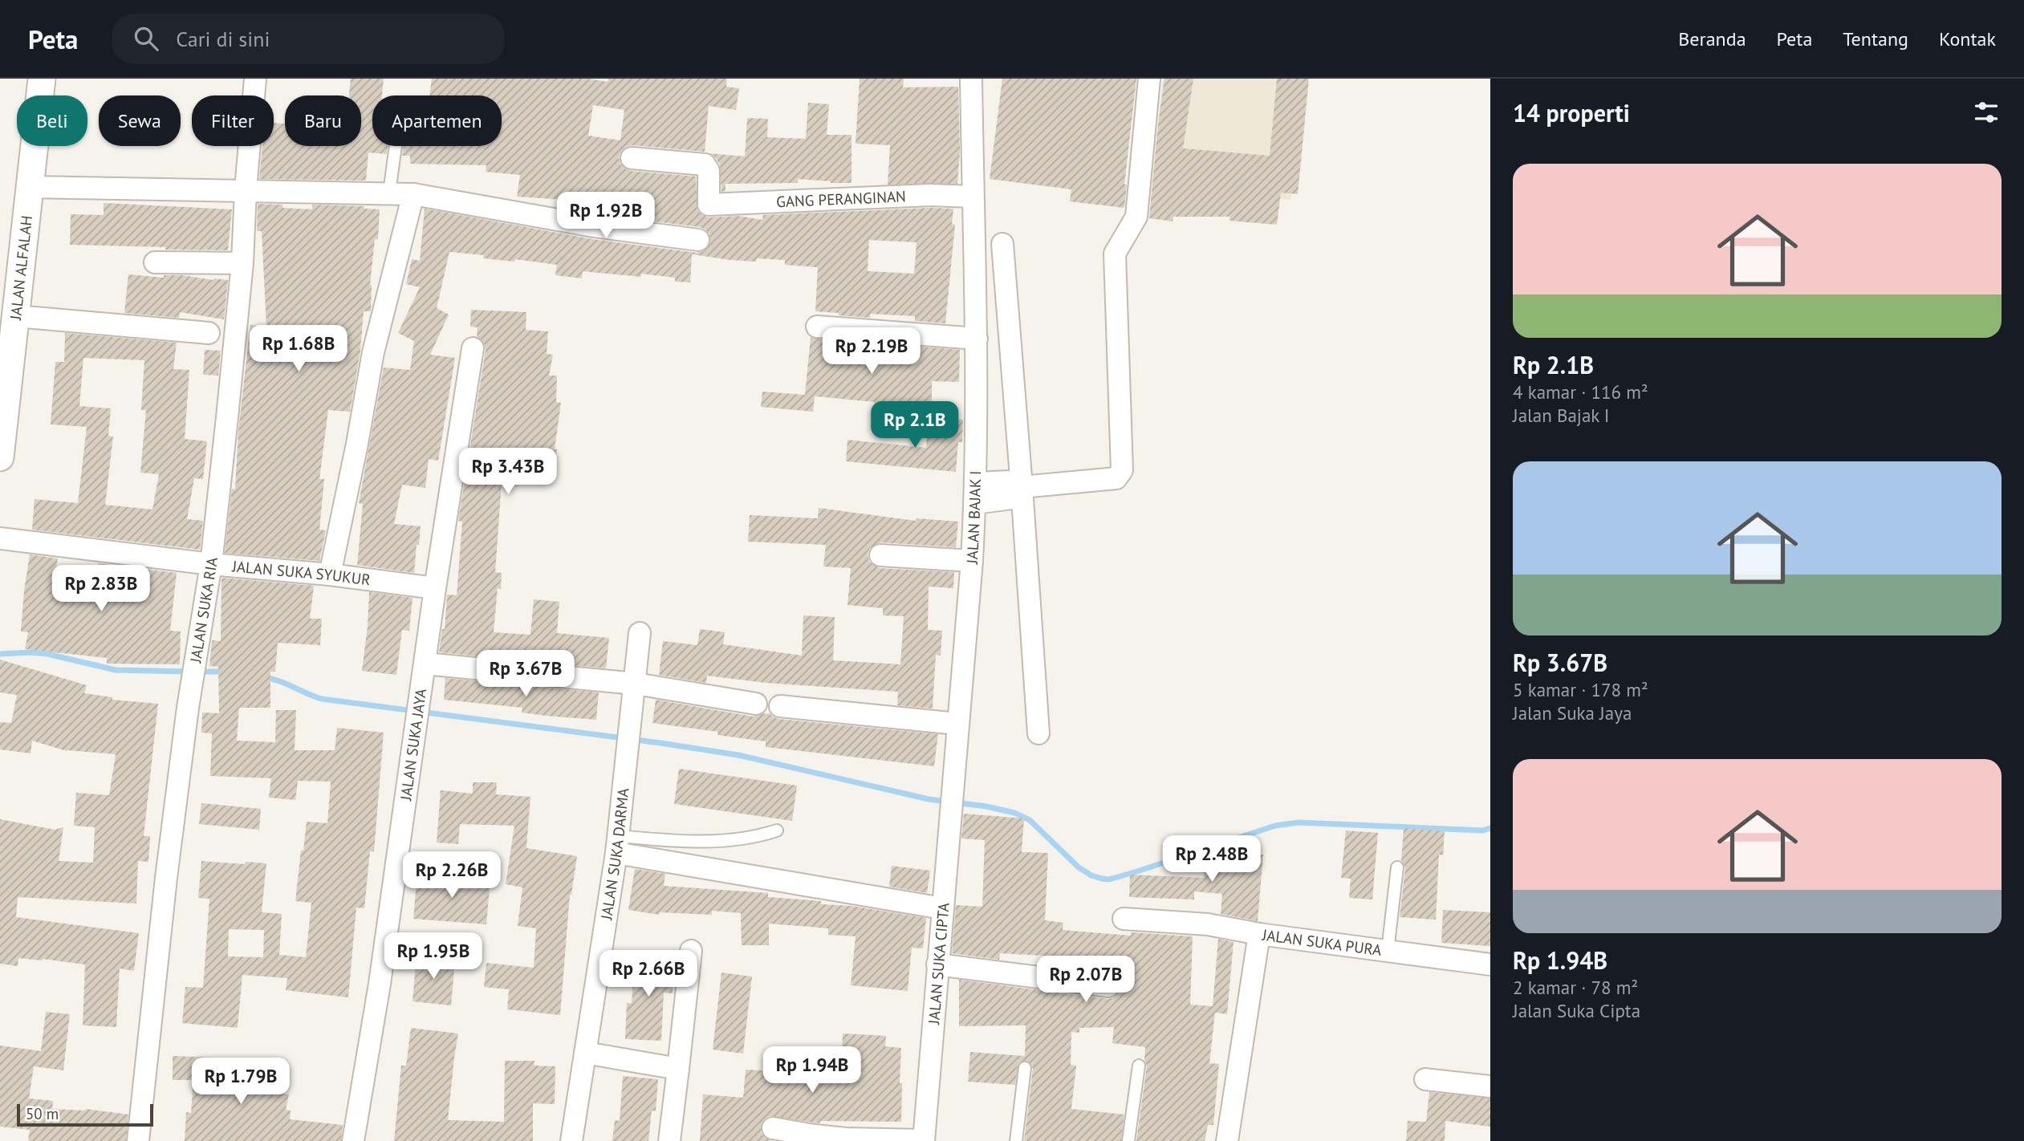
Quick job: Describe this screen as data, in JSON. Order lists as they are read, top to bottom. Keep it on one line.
{"streets":{"street":["GANG PERANGINAN","JALAN ALFALAH","JALAN BAJAK I","JALAN SUKA SYUKUR","JALAN SUKA RIA","JALAN SUKA JAYA","JALAN SUKA DARMA","JALAN SUKA PURA","JALAN SUKA CIPTA"]},"crossings":[["GANG PERANGINAN","JALAN BAJAK I"],["JALAN BAJAK I","JALAN SUKA CIPTA"],["JALAN SUKA SYUKUR","JALAN SUKA RIA"],["JALAN SUKA SYUKUR","JALAN SUKA JAYA"]],"scale_bar":"50 m","page":{"header":"Peta","search":"Cari di sini","nav":["Beranda","Peta","Tentang","Kontak"],"heading":"14 properti","chip":["Beli","Sewa","Filter","Baru","Apartemen"],"list":[{"name":"Rp 2.1B","note":"4 kamar · 116 m² · Jalan Bajak I"},{"name":"Rp 3.67B","note":"5 kamar · 178 m² · Jalan Suka Jaya"},{"name":"Rp 1.94B","note":"2 kamar · 78 m² · Jalan Suka Cipta"}],"price":["Rp 1.92B","Rp 1.68B","Rp 2.19B","Rp 2.1B","Rp 3.43B","Rp 2.83B","Rp 3.67B","Rp 2.48B","Rp 2.26B","Rp 1.95B","Rp 2.66B","Rp 2.07B","Rp 1.94B","Rp 1.79B"],"scale":"50 m"}}
